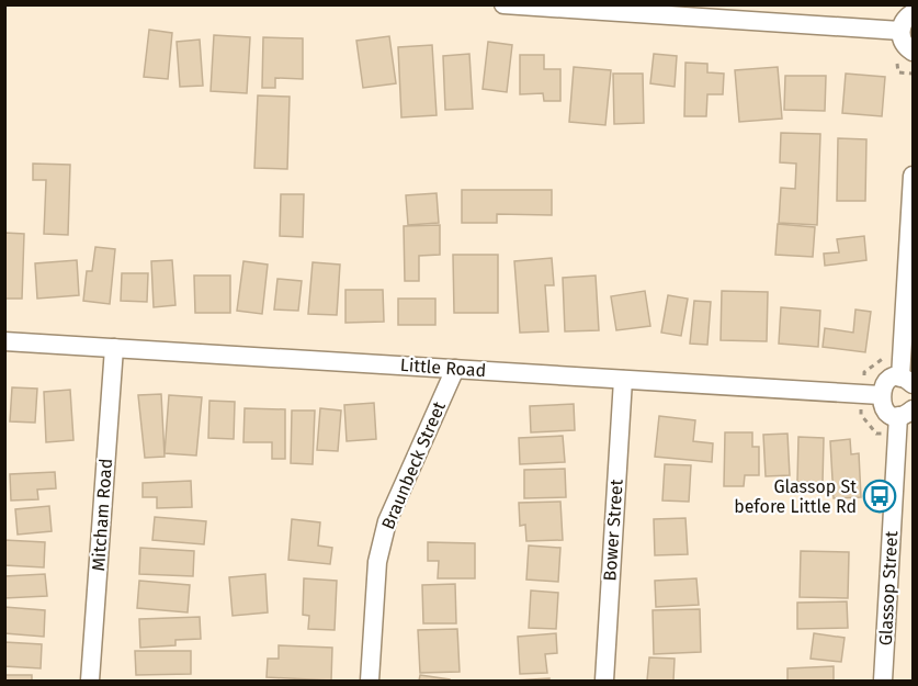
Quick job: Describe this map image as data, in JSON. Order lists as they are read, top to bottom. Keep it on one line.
{"streets":{"street":["Little Road","Braunbeck Street","Mitcham Road","Bower Street","Glassop Street"]},"crossings":[["Little Road","Braunbeck Street"],["Little Road","Mitcham Road"],["Little Road","Bower Street"],["Little Road","Glassop Street"]],"places":{"bus stop":["Glassop St before Little Rd"]}}
